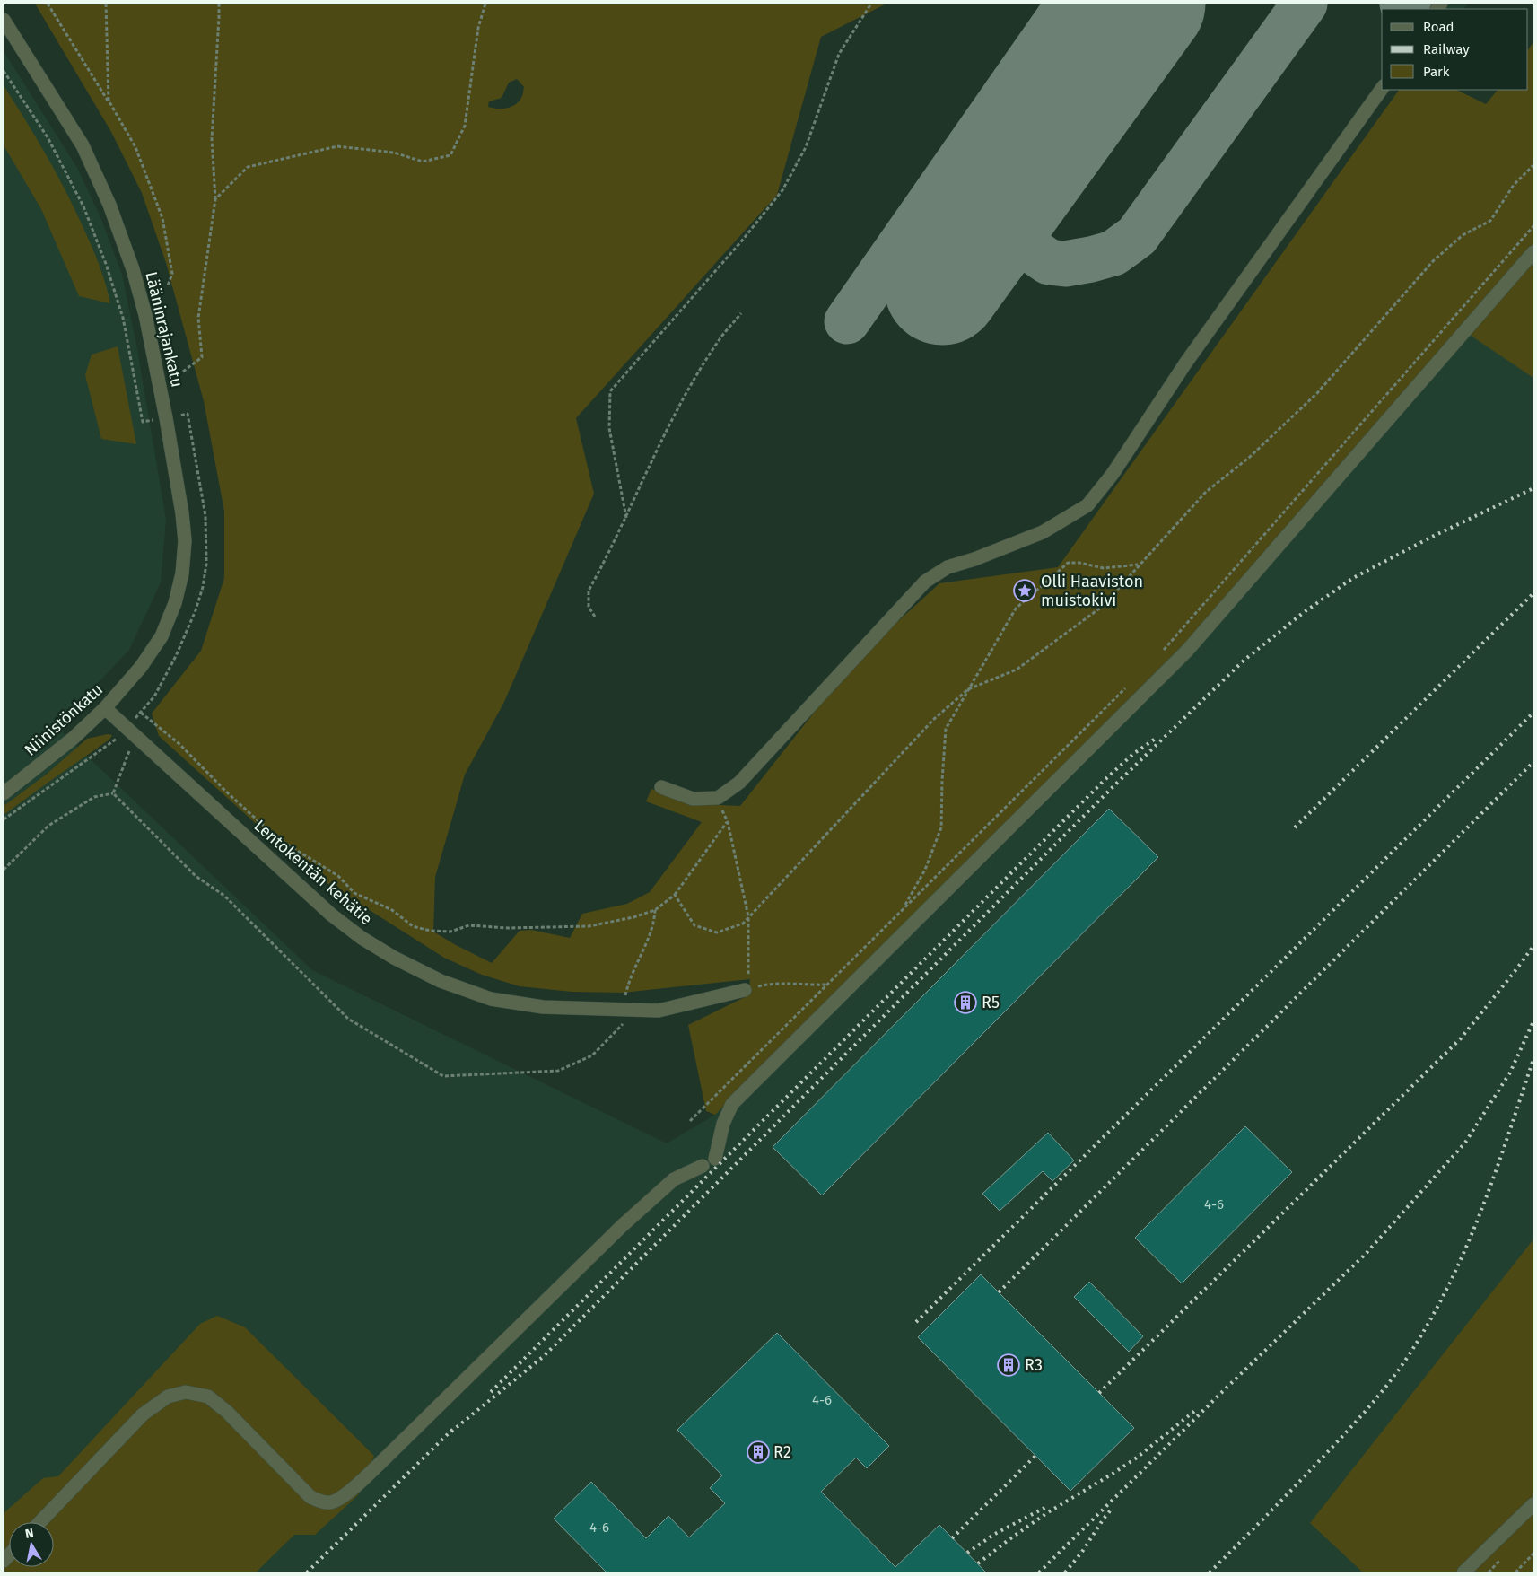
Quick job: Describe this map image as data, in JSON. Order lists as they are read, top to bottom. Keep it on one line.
{"streets":{"street":["Lääninrajankatu","Niinistönkatu","Lentokentän kehätie"]},"crossings":[["Lääninrajankatu","Niinistönkatu"],["Niinistönkatu","Lentokentän kehätie"]],"places":{"place":["Olli Haaviston muistokivi"],"building":["R5","R3","R2"]},"house_numbers":["4-6","4-6","4-6"],"legend":["Road","Railway","Park"],"north":"top"}
